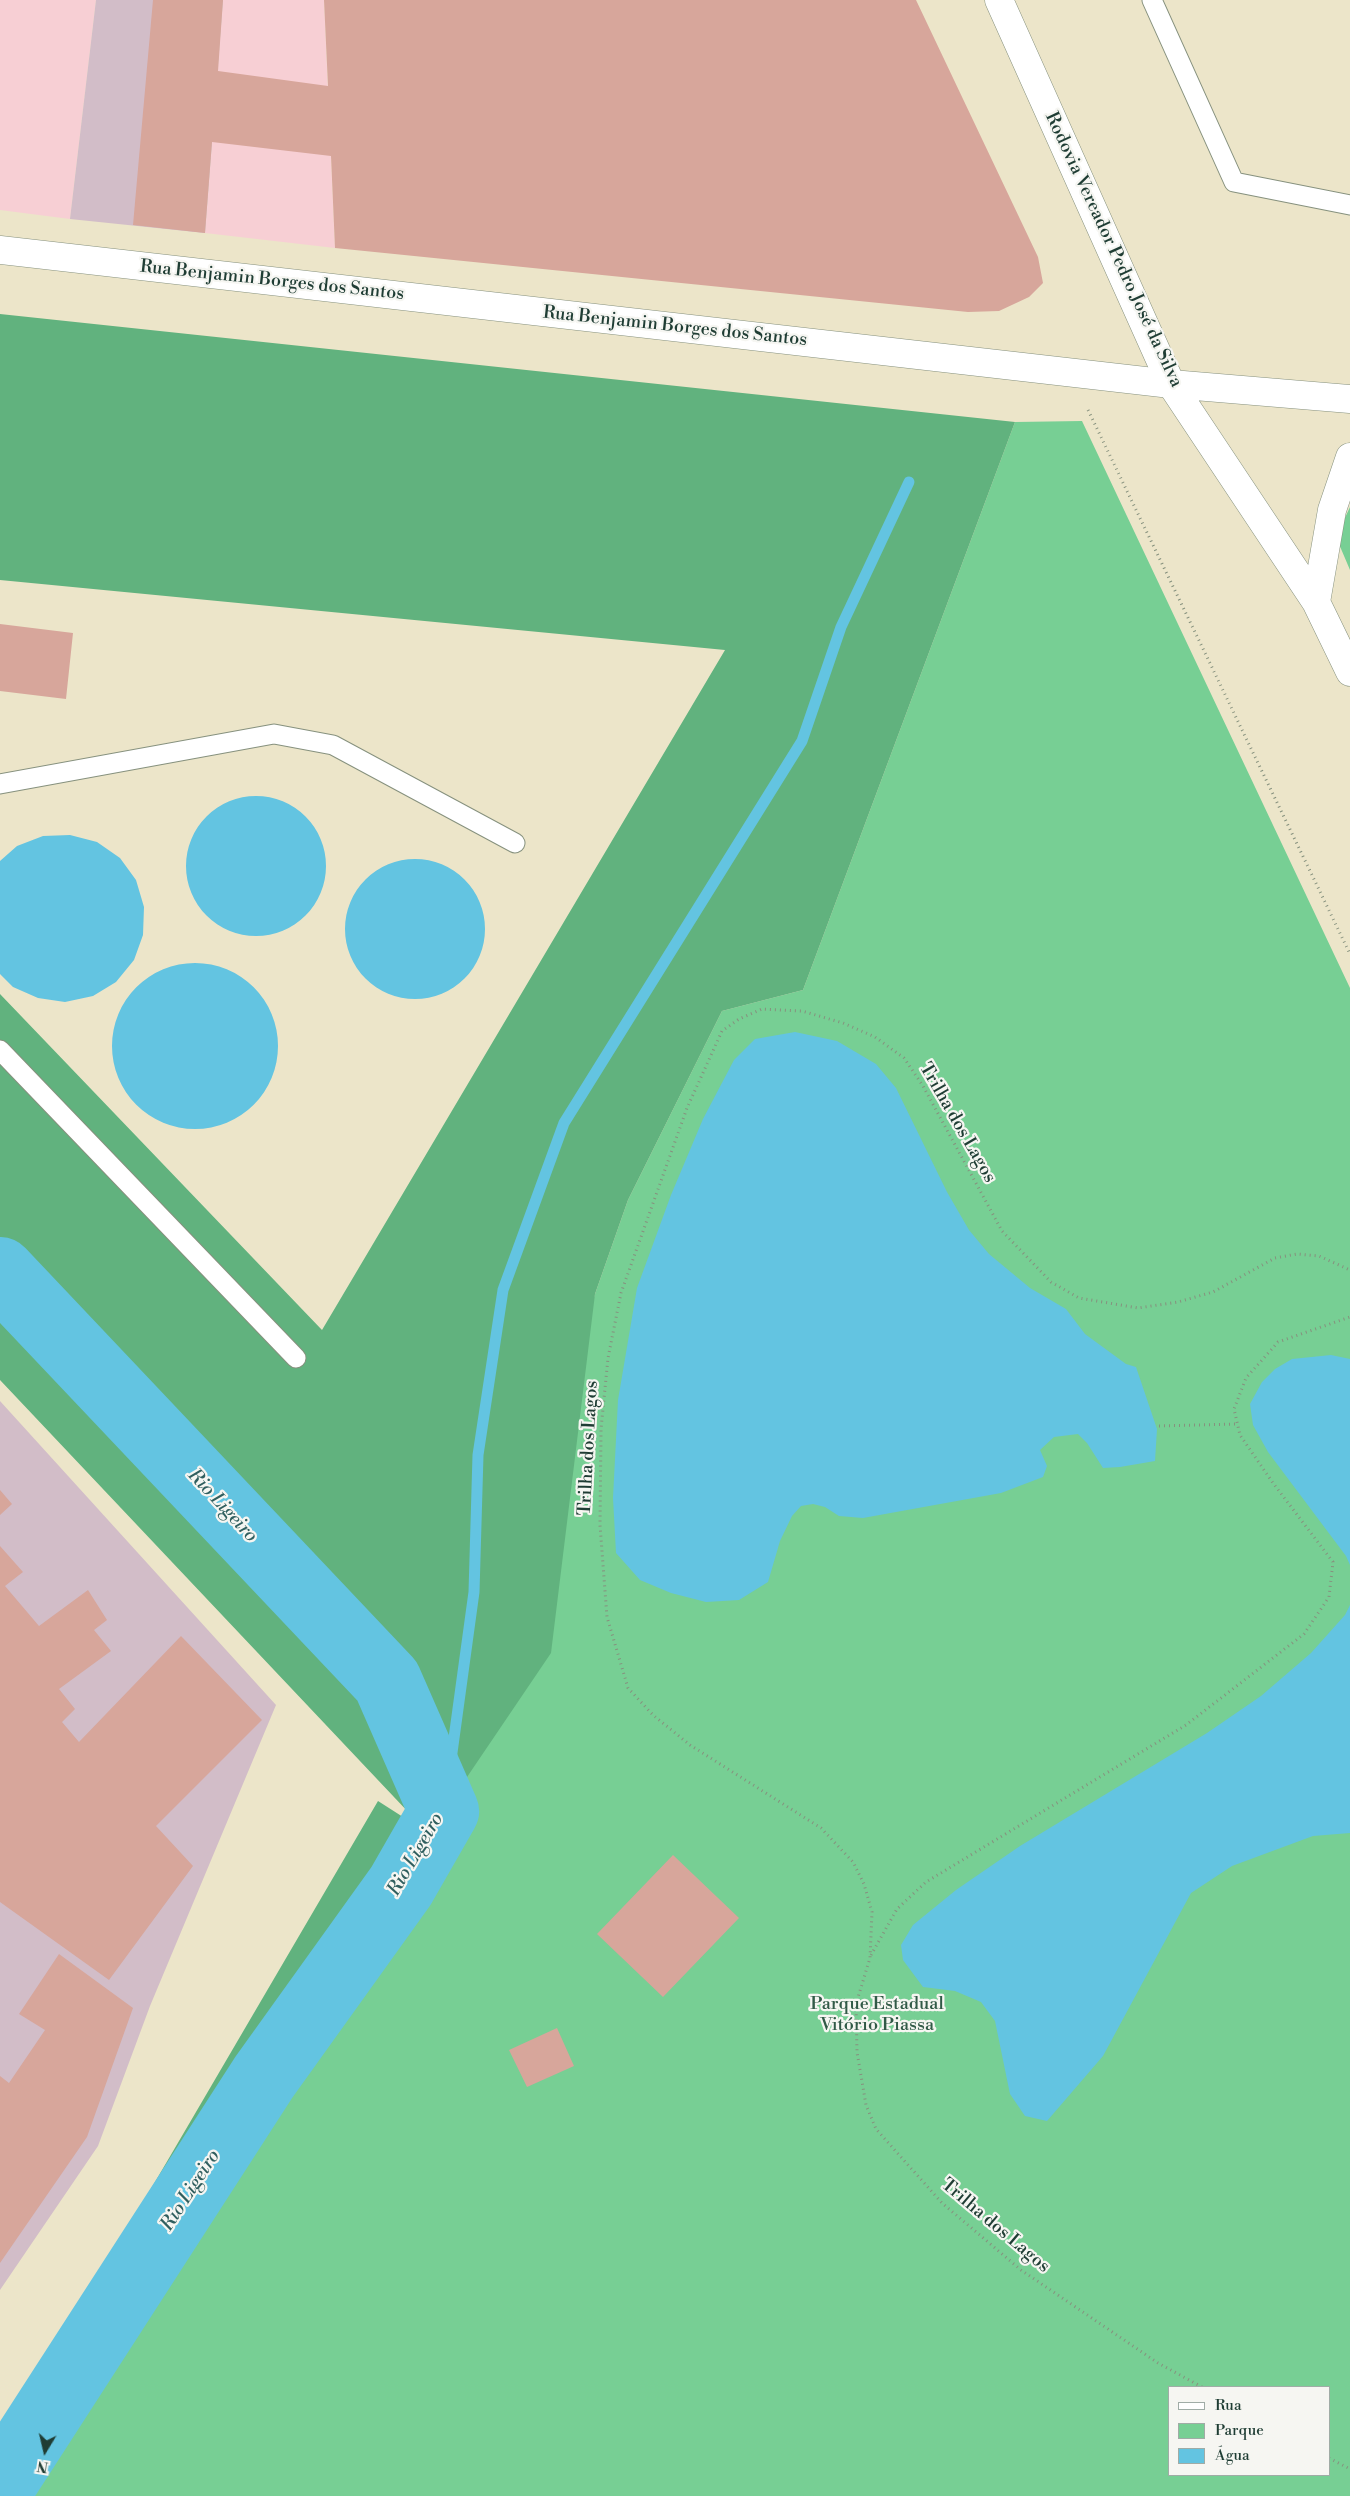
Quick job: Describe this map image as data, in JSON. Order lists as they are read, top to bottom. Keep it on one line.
{"streets":{"street":["Rodovia Vereador Pedro José da Silva","Rua Benjamin Borges dos Santos"],"path":["Trilha dos Lagos"]},"crossings":[["Rodovia Vereador Pedro José da Silva","Rua Benjamin Borges dos Santos"]],"water":["Rio Ligeiro"],"parks":["Parque Estadual Vitório Piassa"],"legend":["Rua","Parque","Água"],"north":"bottom"}
